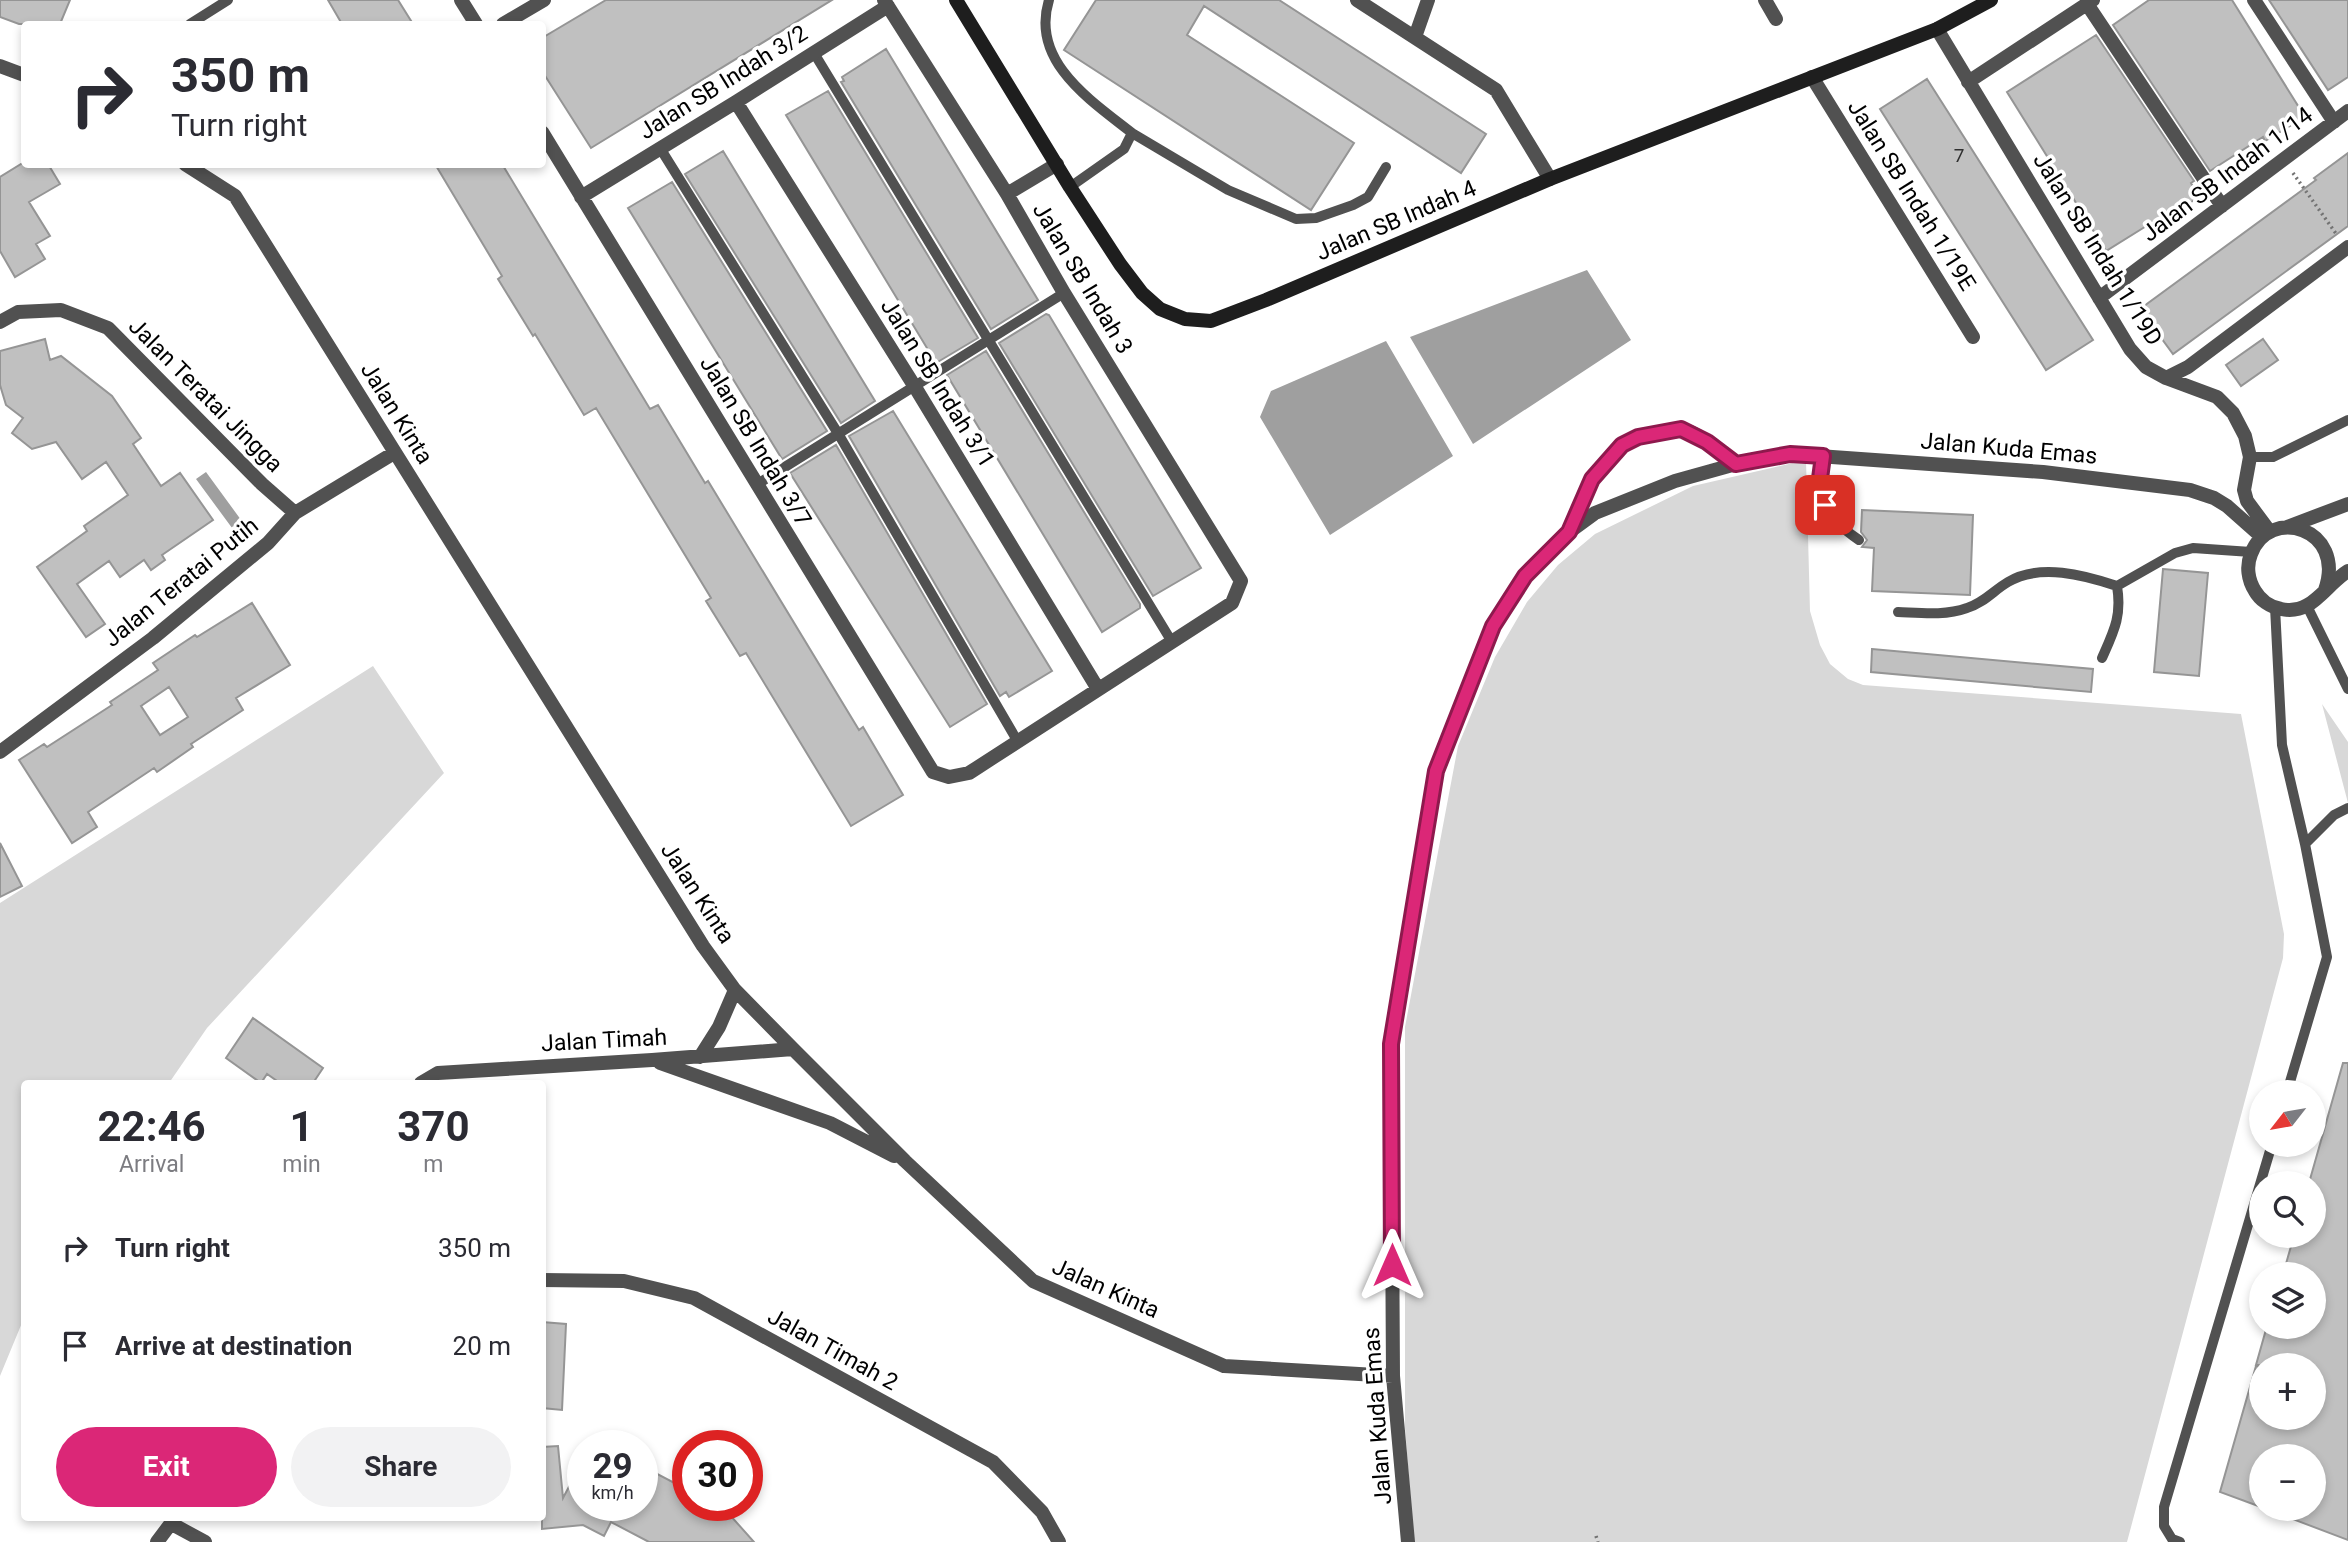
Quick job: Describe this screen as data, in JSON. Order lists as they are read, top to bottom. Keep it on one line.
{"streets":{"street":["Jalan SB Indah 3/2","Jalan SB Indah 1/14","Jalan SB Indah 1/19E","Jalan SB Indah 4","Jalan SB Indah 1/19D","Jalan SB Indah 3","Jalan SB Indah 3/1","Jalan Teratai Jingga","Jalan Kinta","Jalan SB Indah 3/7","Jalan Kuda Emas","Jalan Teratai Putih","Jalan Timah","Jalan Timah 2"]},"crossings":[["Jalan SB Indah 3/2","Jalan SB Indah 3"],["Jalan SB Indah 3/2","Jalan SB Indah 3/1"],["Jalan SB Indah 3/2","Jalan SB Indah 3/7"],["Jalan SB Indah 1/14","Jalan SB Indah 1/19D"],["Jalan SB Indah 1/19E","Jalan SB Indah 4"],["Jalan SB Indah 4","Jalan SB Indah 1/19D"],["Jalan SB Indah 1/19D","Jalan Kuda Emas"],["Jalan Teratai Jingga","Jalan Teratai Putih"],["Jalan Kinta","Jalan Kuda Emas"],["Jalan Kinta","Jalan Teratai Putih"],["Jalan Kinta","Jalan Timah"]],"house_numbers":["7"],"north":"bottom left","page":{"turn":["350 m","Turn right"],"map_buttons":["+","−"],"eta":["22:46","Arrival","1","min","370","m"],"list":[{"name":"Turn right","value":"350 m"},{"name":"Arrive at destination","value":"20 m"}],"buttons":["Exit","Share"],"speed":"29 km/h","limit":"30"}}
